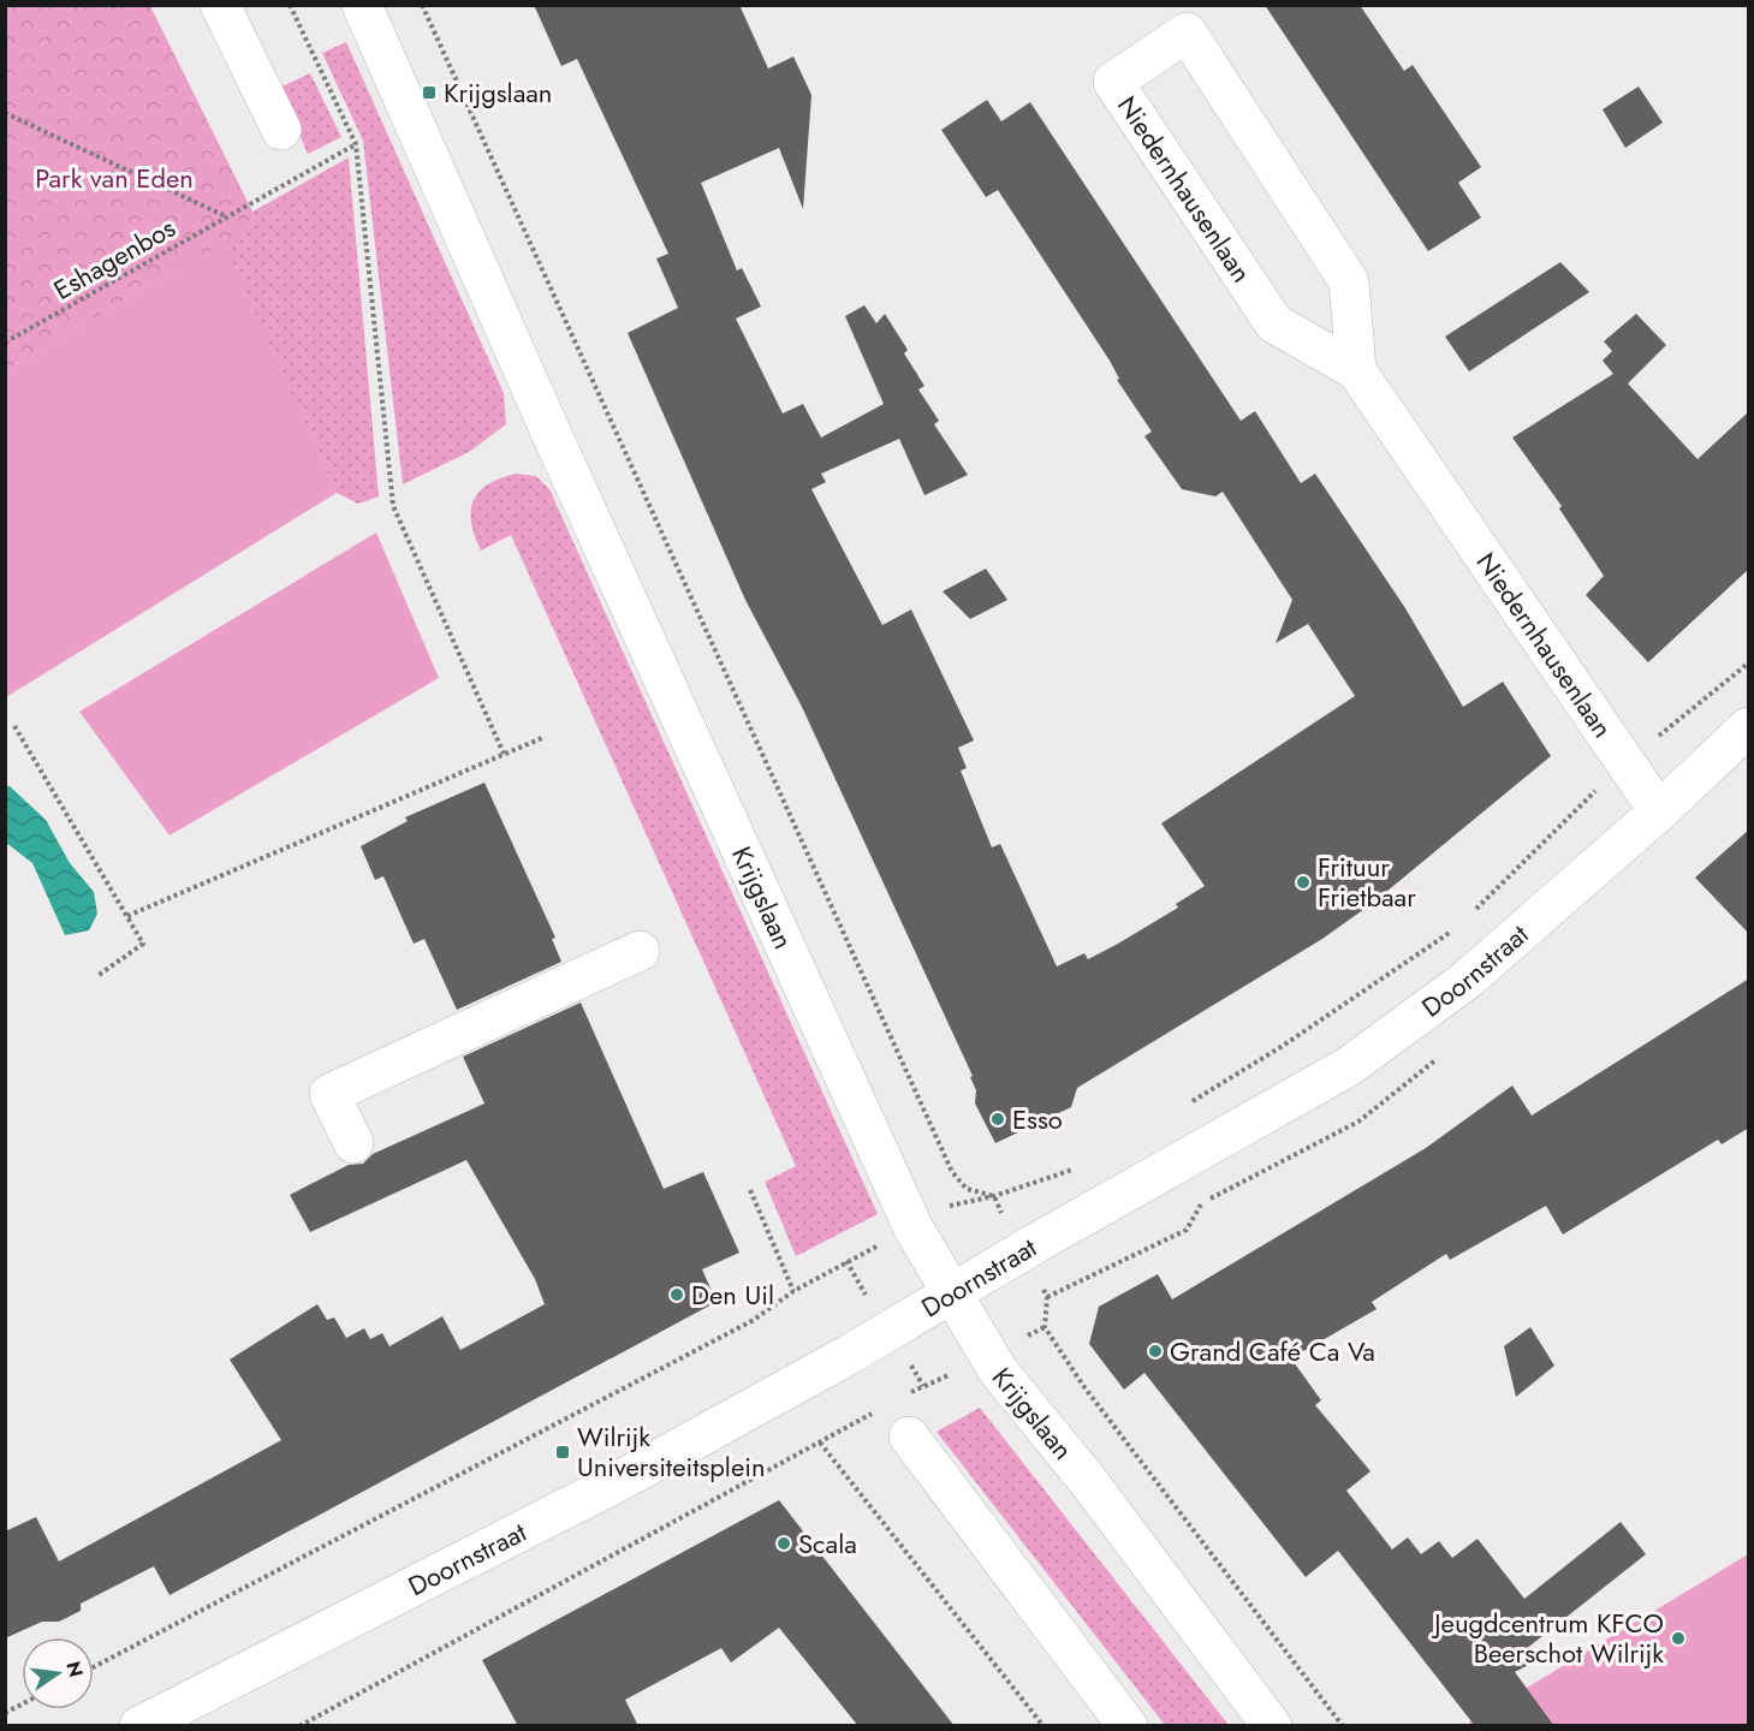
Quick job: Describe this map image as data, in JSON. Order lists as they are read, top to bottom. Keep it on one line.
{"streets":{"street":["Niedernhausenlaan","Krijgslaan","Doornstraat"],"path":["Eshagenbos"]},"crossings":[["Niedernhausenlaan","Doornstraat"],["Krijgslaan","Doornstraat"]],"parks":["Park van Eden"],"places":{"transit":["Krijgslaan","Wilrijk Universiteitsplein"],"other":["Frituur Frietbaar","Esso","Den Uil","Grand Café Ca Va","Scala","Jeugdcentrum KFCO Beerschot Wilrijk"]},"north":"right"}
